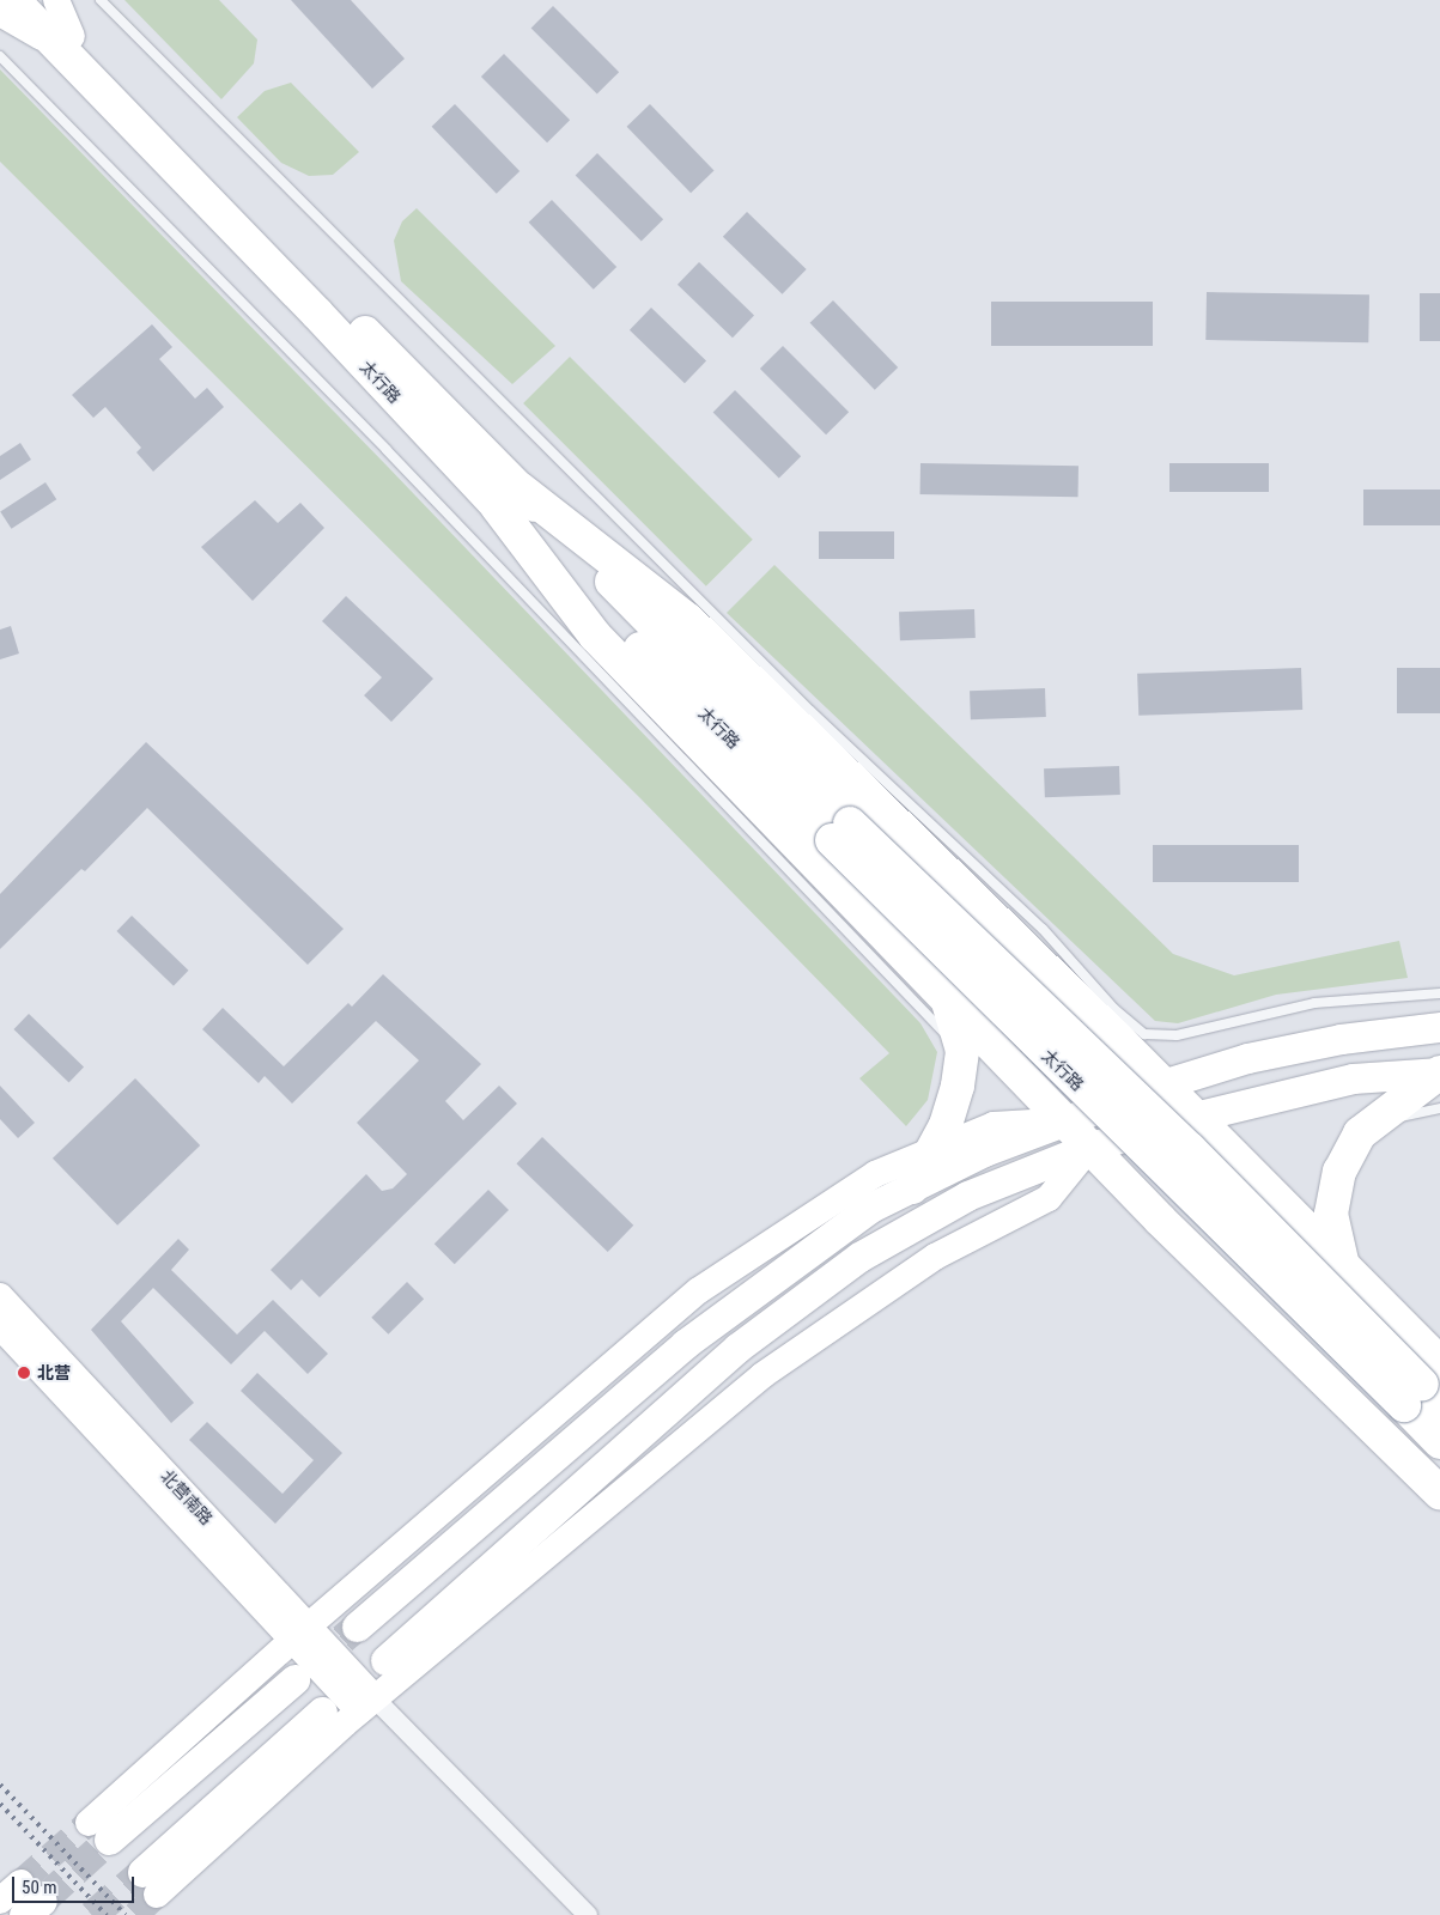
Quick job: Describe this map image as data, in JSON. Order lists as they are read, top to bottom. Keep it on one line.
{"streets":{"highway":["太行路"],"main road":["北营南路"]},"places":["北营"],"scale_bar":"50 m"}
